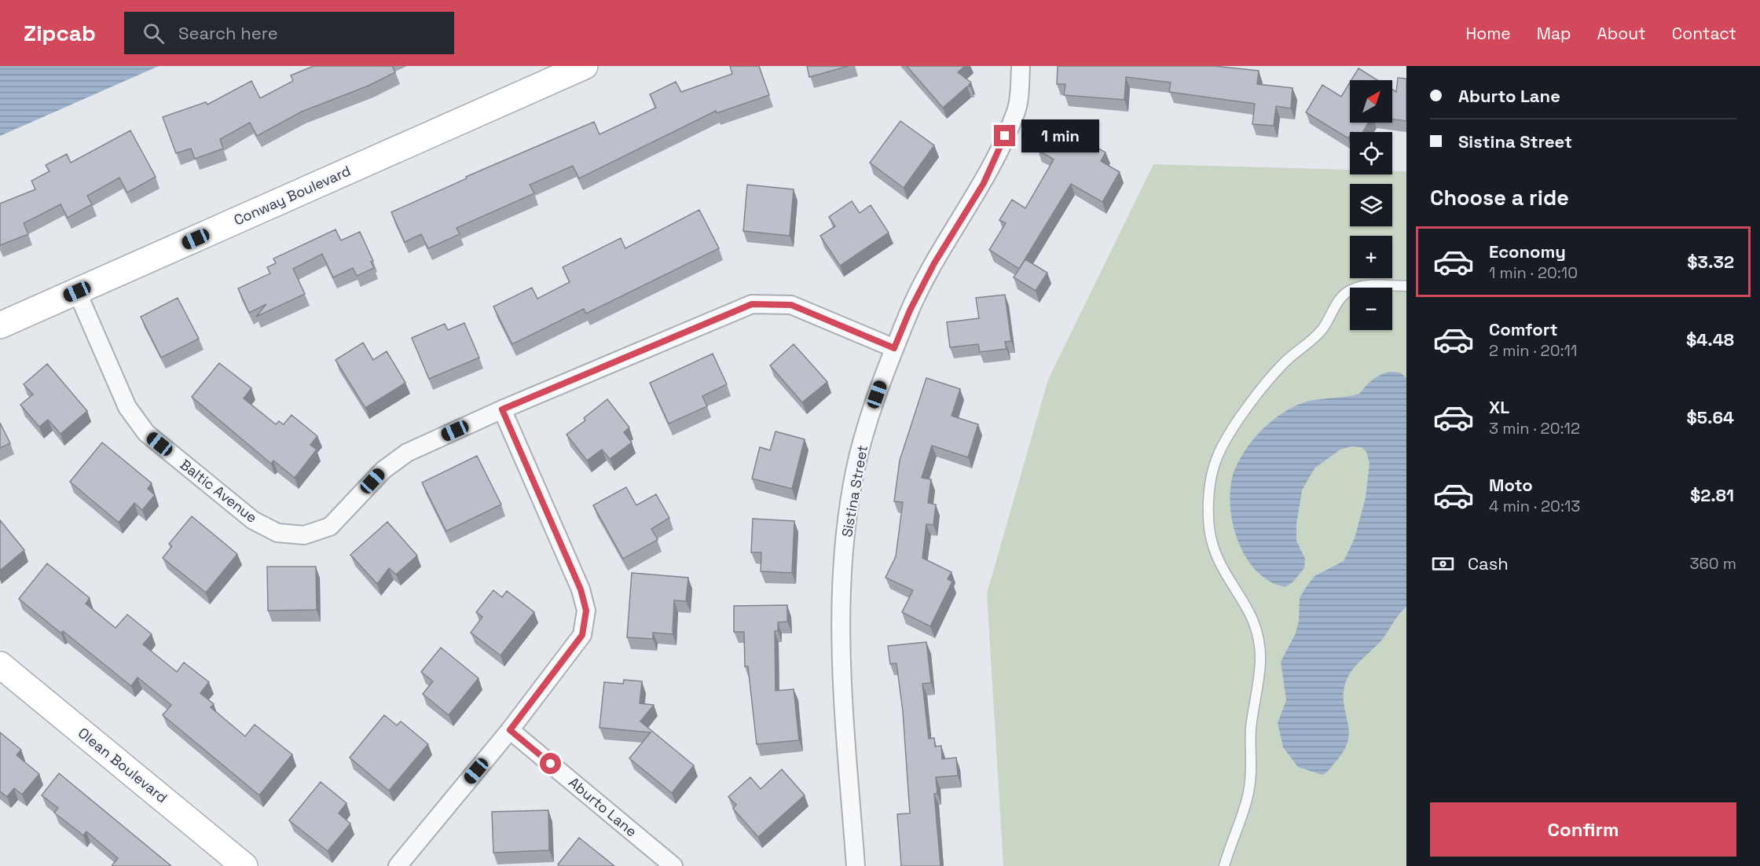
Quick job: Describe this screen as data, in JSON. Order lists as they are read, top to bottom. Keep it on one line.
{"streets":{"street":["Conway Boulevard","Baltic Avenue","Sistina Street","Olean Boulevard","Aburto Lane"]},"crossings":[["Conway Boulevard","Baltic Avenue"],["Baltic Avenue","Sistina Street"]],"north":"top right","page":{"header":"Zipcab","search":"Search here","nav":["Home","Map","About","Contact"],"banner":["Aburto Lane","Sistina Street"],"map_buttons":["+","−"],"bubble":"1 min","heading":"Choose a ride","list":[{"name":"Economy","note":"1 min · 20:10","value":"$3.32"},{"name":"Comfort","note":"2 min · 20:11","value":"$4.48"},{"name":"XL","note":"3 min · 20:12","value":"$5.64"},{"name":"Moto","note":"4 min · 20:13","value":"$2.81"}],"pay":["Cash","360 m"],"buttons":"Confirm"}}
